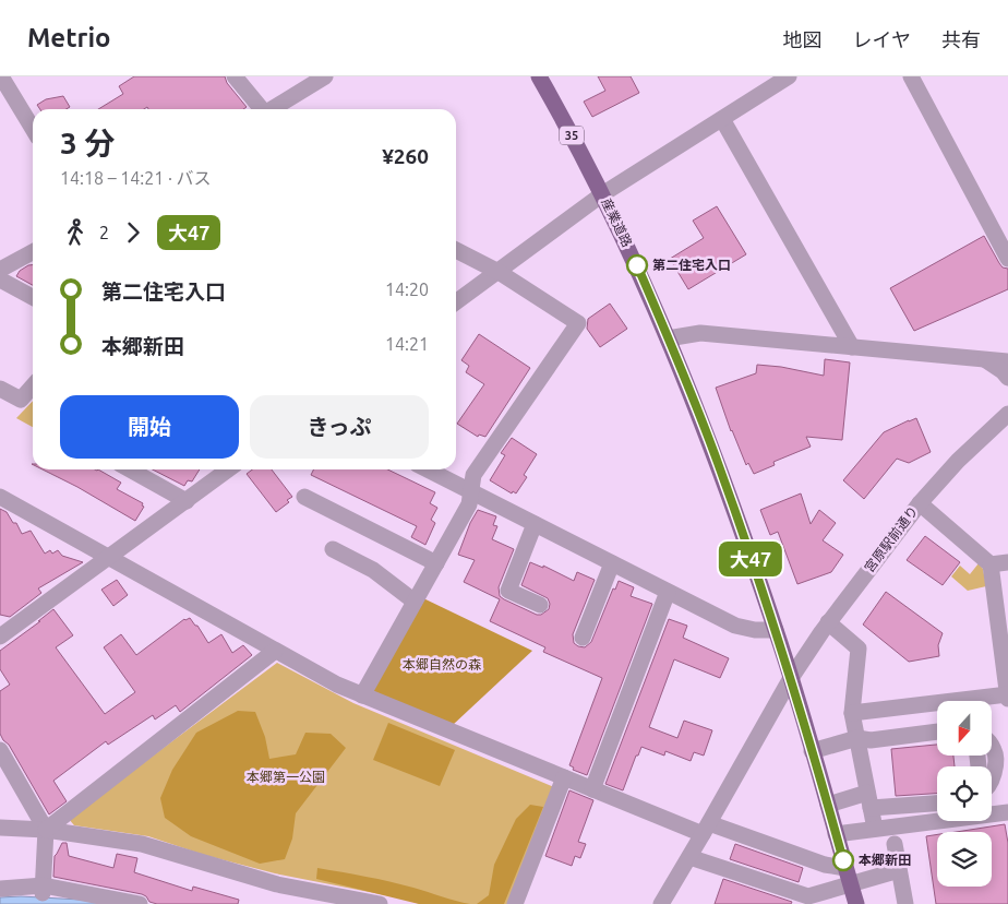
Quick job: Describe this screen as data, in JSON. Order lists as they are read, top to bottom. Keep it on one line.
{"streets":{"main road":["35","産業道路"],"street":["宮原駅前通り"]},"crossings":[["産業道路","宮原駅前通り"]],"parks":["本郷自然の森","本郷第一公園"],"places":["第二住宅入口","本郷新田"],"lines":["bus line 大47"],"north":"bottom","page":{"header":"Metrio","nav":["地図","レイヤ","共有"],"on_map":"大47","heading":["3 分","14:18 – 14:21 · バス","¥260"],"legs":["2","大47"],"list":[{"name":"第二住宅入口","value":"14:20"},{"name":"本郷新田","value":"14:21"}],"buttons":["開始","きっぷ"]}}
